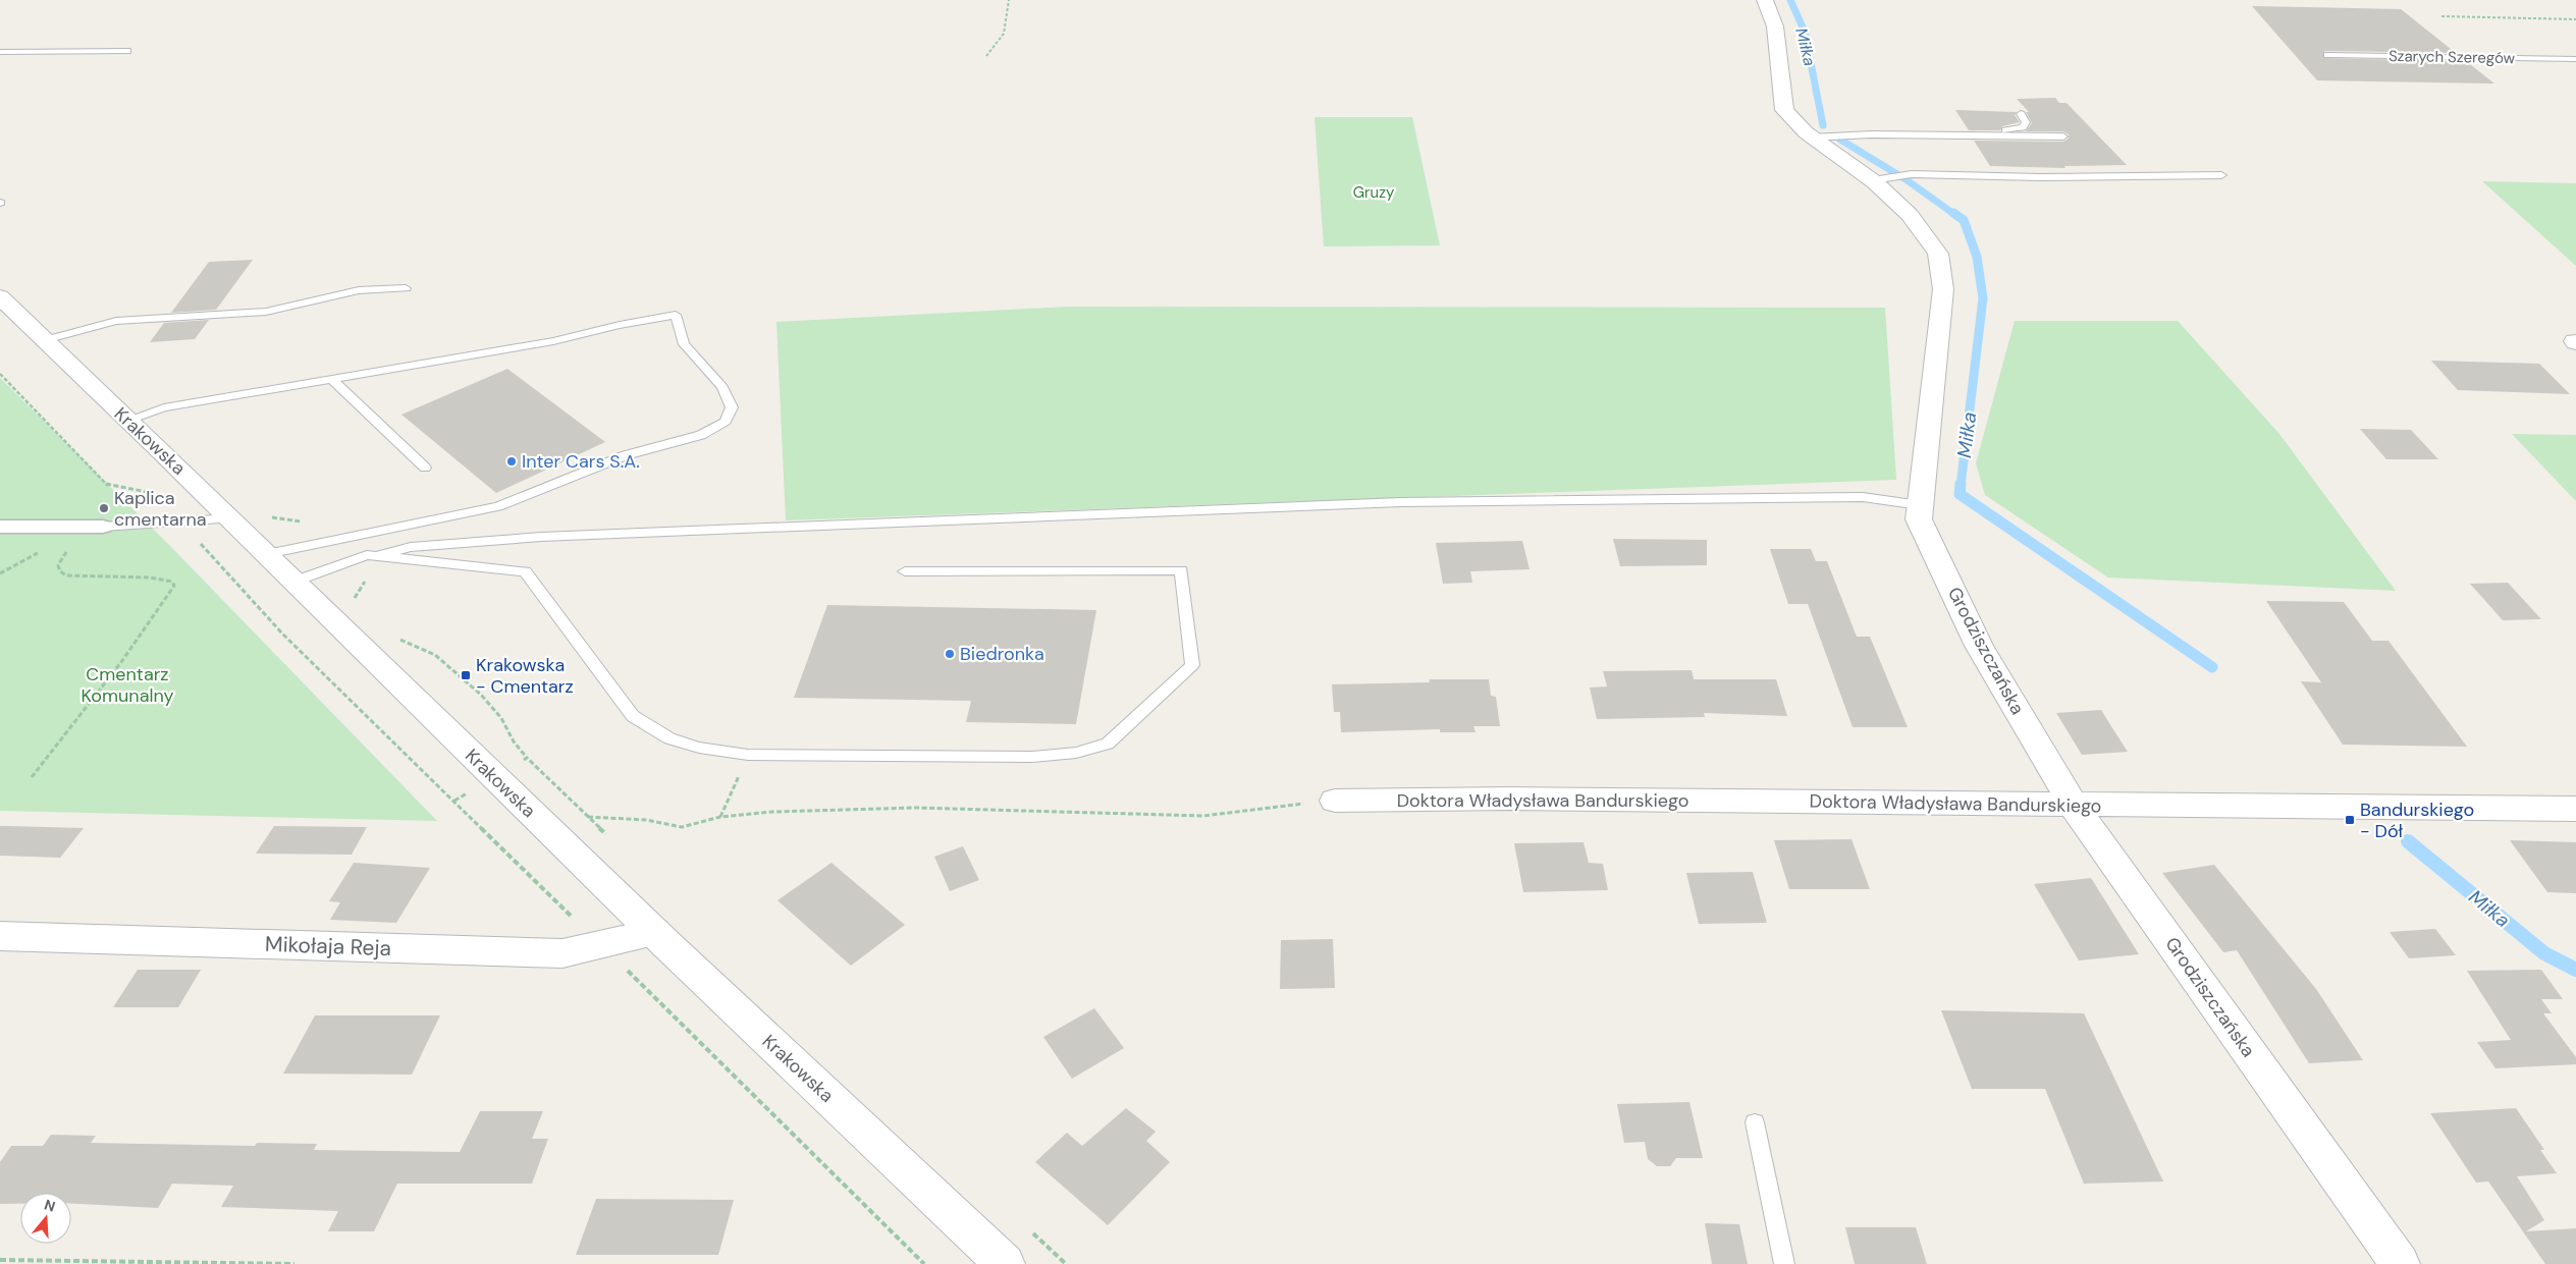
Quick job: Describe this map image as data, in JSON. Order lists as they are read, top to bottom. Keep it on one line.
{"streets":{"street":["Krakowska","Grodziszczańska","Doktora Władysława Bandurskiego","Mikołaja Reja"],"lane":["Szarych Szeregów"]},"crossings":[["Krakowska","Mikołaja Reja"],["Grodziszczańska","Doktora Władysława Bandurskiego"]],"water":["Miłka"],"parks":["Gruzy","Cmentarz Komunalny"],"places":{"other":["Inter Cars S.A.","Kaplica cmentarna","Biedronka"],"transit":["Krakowska - Cmentarz","Bandurskiego - Dół"]},"north":"top"}
